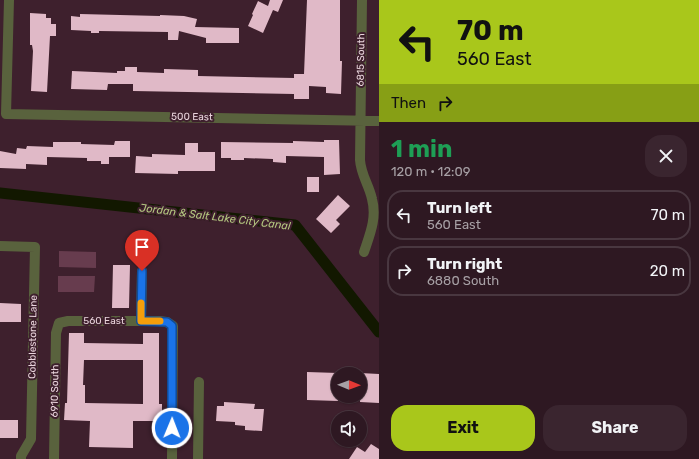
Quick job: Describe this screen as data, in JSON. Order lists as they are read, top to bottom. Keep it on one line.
{"streets":{"street":["6815 South","500 East","560 East","Cobblestone Lane","6910 South"]},"crossings":[["6815 South","500 East"],["560 East","6910 South"]],"water":["Jordan & Salt Lake City Canal"],"north":"right","page":{"turn":["70 m","560 East"],"then":"Then","heading":["1 min","120 m · 12:09"],"list":[{"name":"Turn left","note":"560 East","value":"70 m"},{"name":"Turn right","note":"6880 South","value":"20 m"}],"buttons":["Exit","Share"]}}
